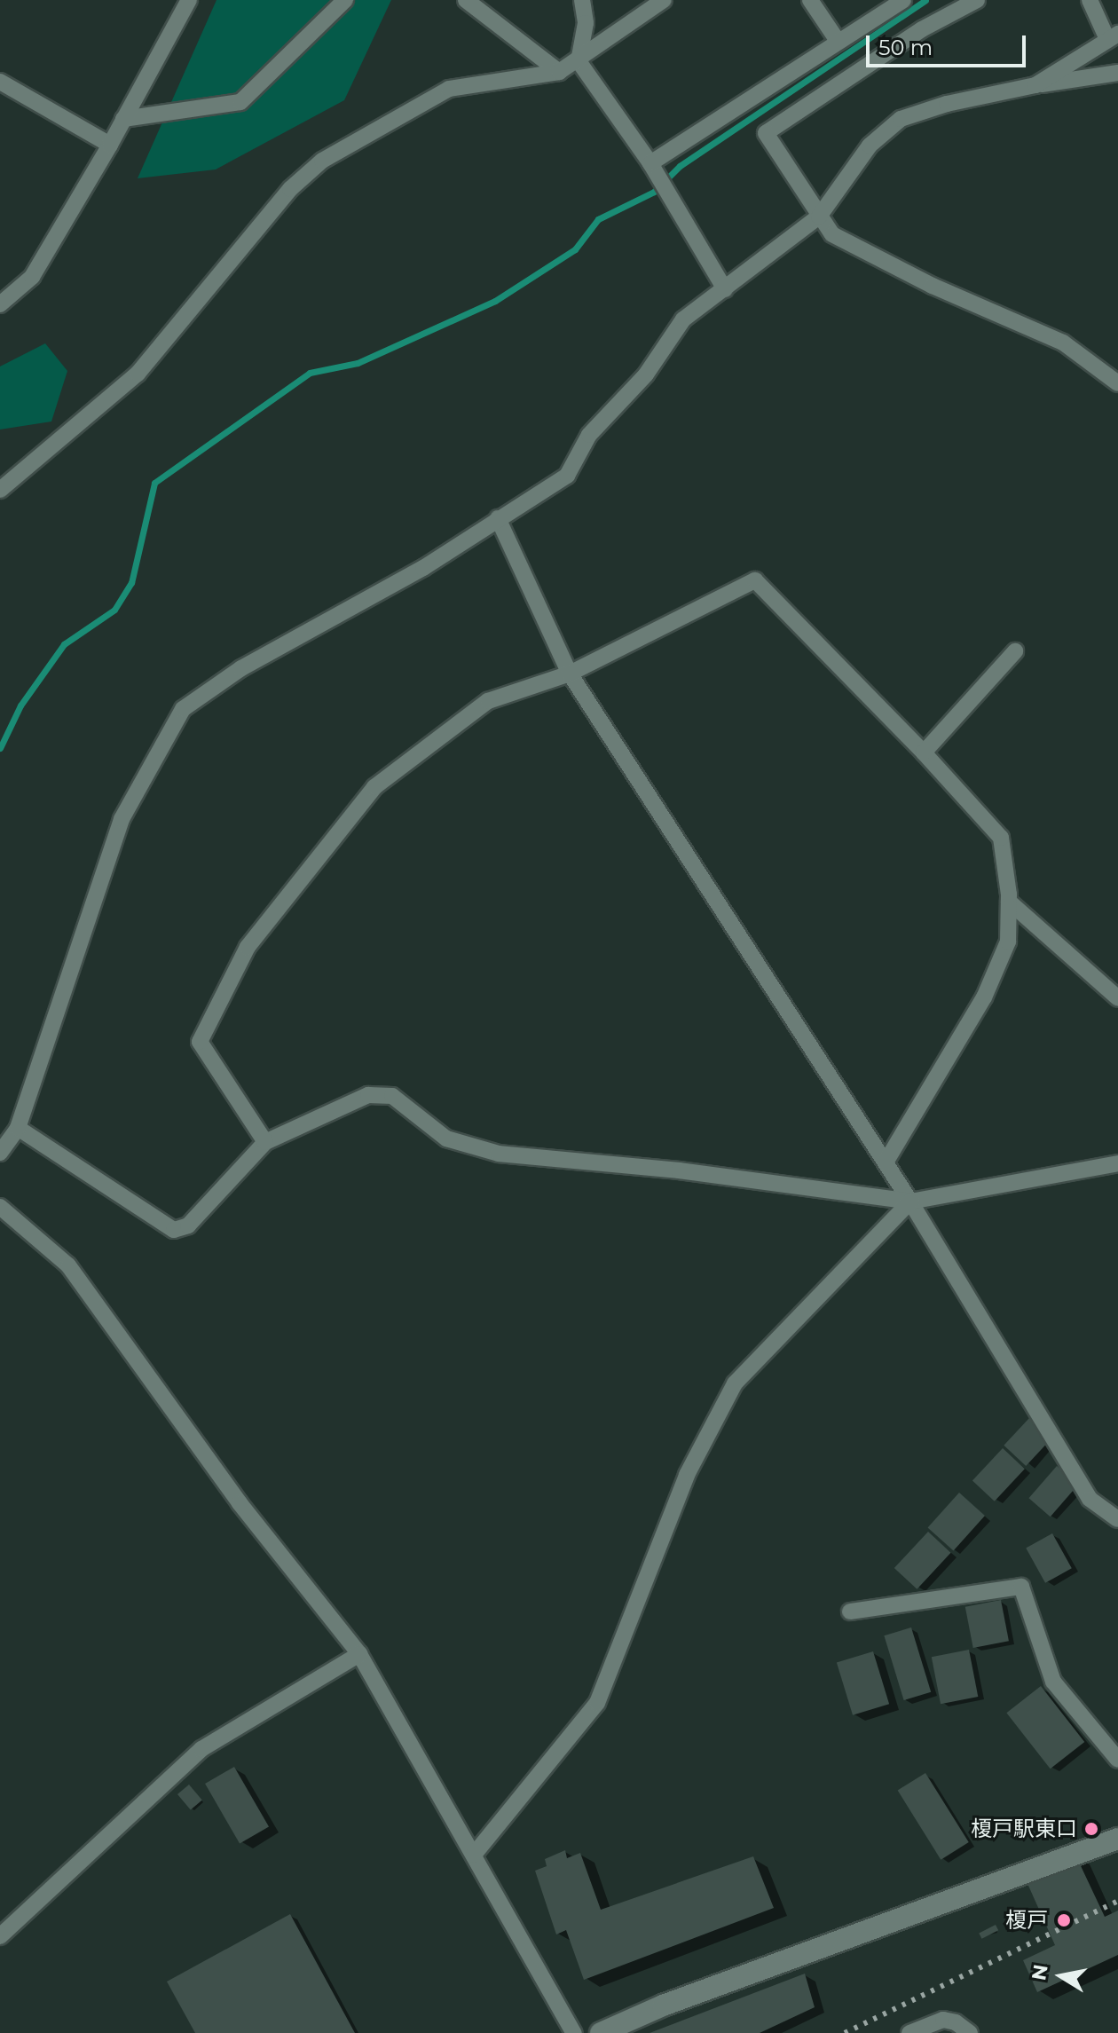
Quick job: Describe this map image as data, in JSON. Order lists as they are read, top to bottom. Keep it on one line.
{"places":["榎戸駅東口","榎戸"],"scale_bar":"50 m","north":"left"}
